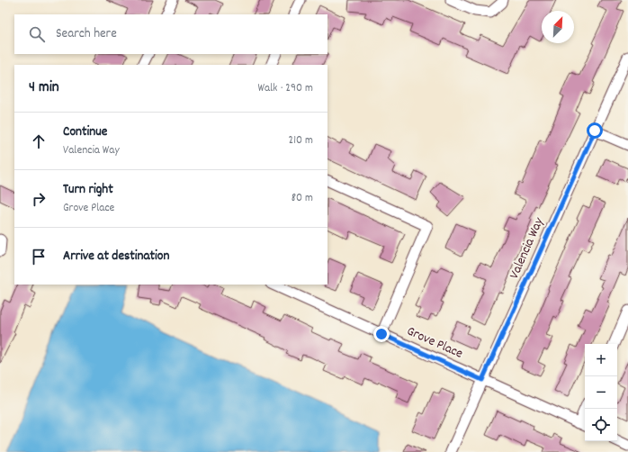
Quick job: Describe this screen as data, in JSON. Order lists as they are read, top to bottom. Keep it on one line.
{"streets":{"street":["Valencia Way","Grove Place"]},"crossings":[["Valencia Way","Grove Place"]],"north":"top right","page":{"search":"Search here","heading":["4 min","Walk · 290 m"],"list":[["Continue","Valencia Way","210 m"],["Turn right","Grove Place","80 m"],"Arrive at destination"],"map_buttons":["+","−"]}}
